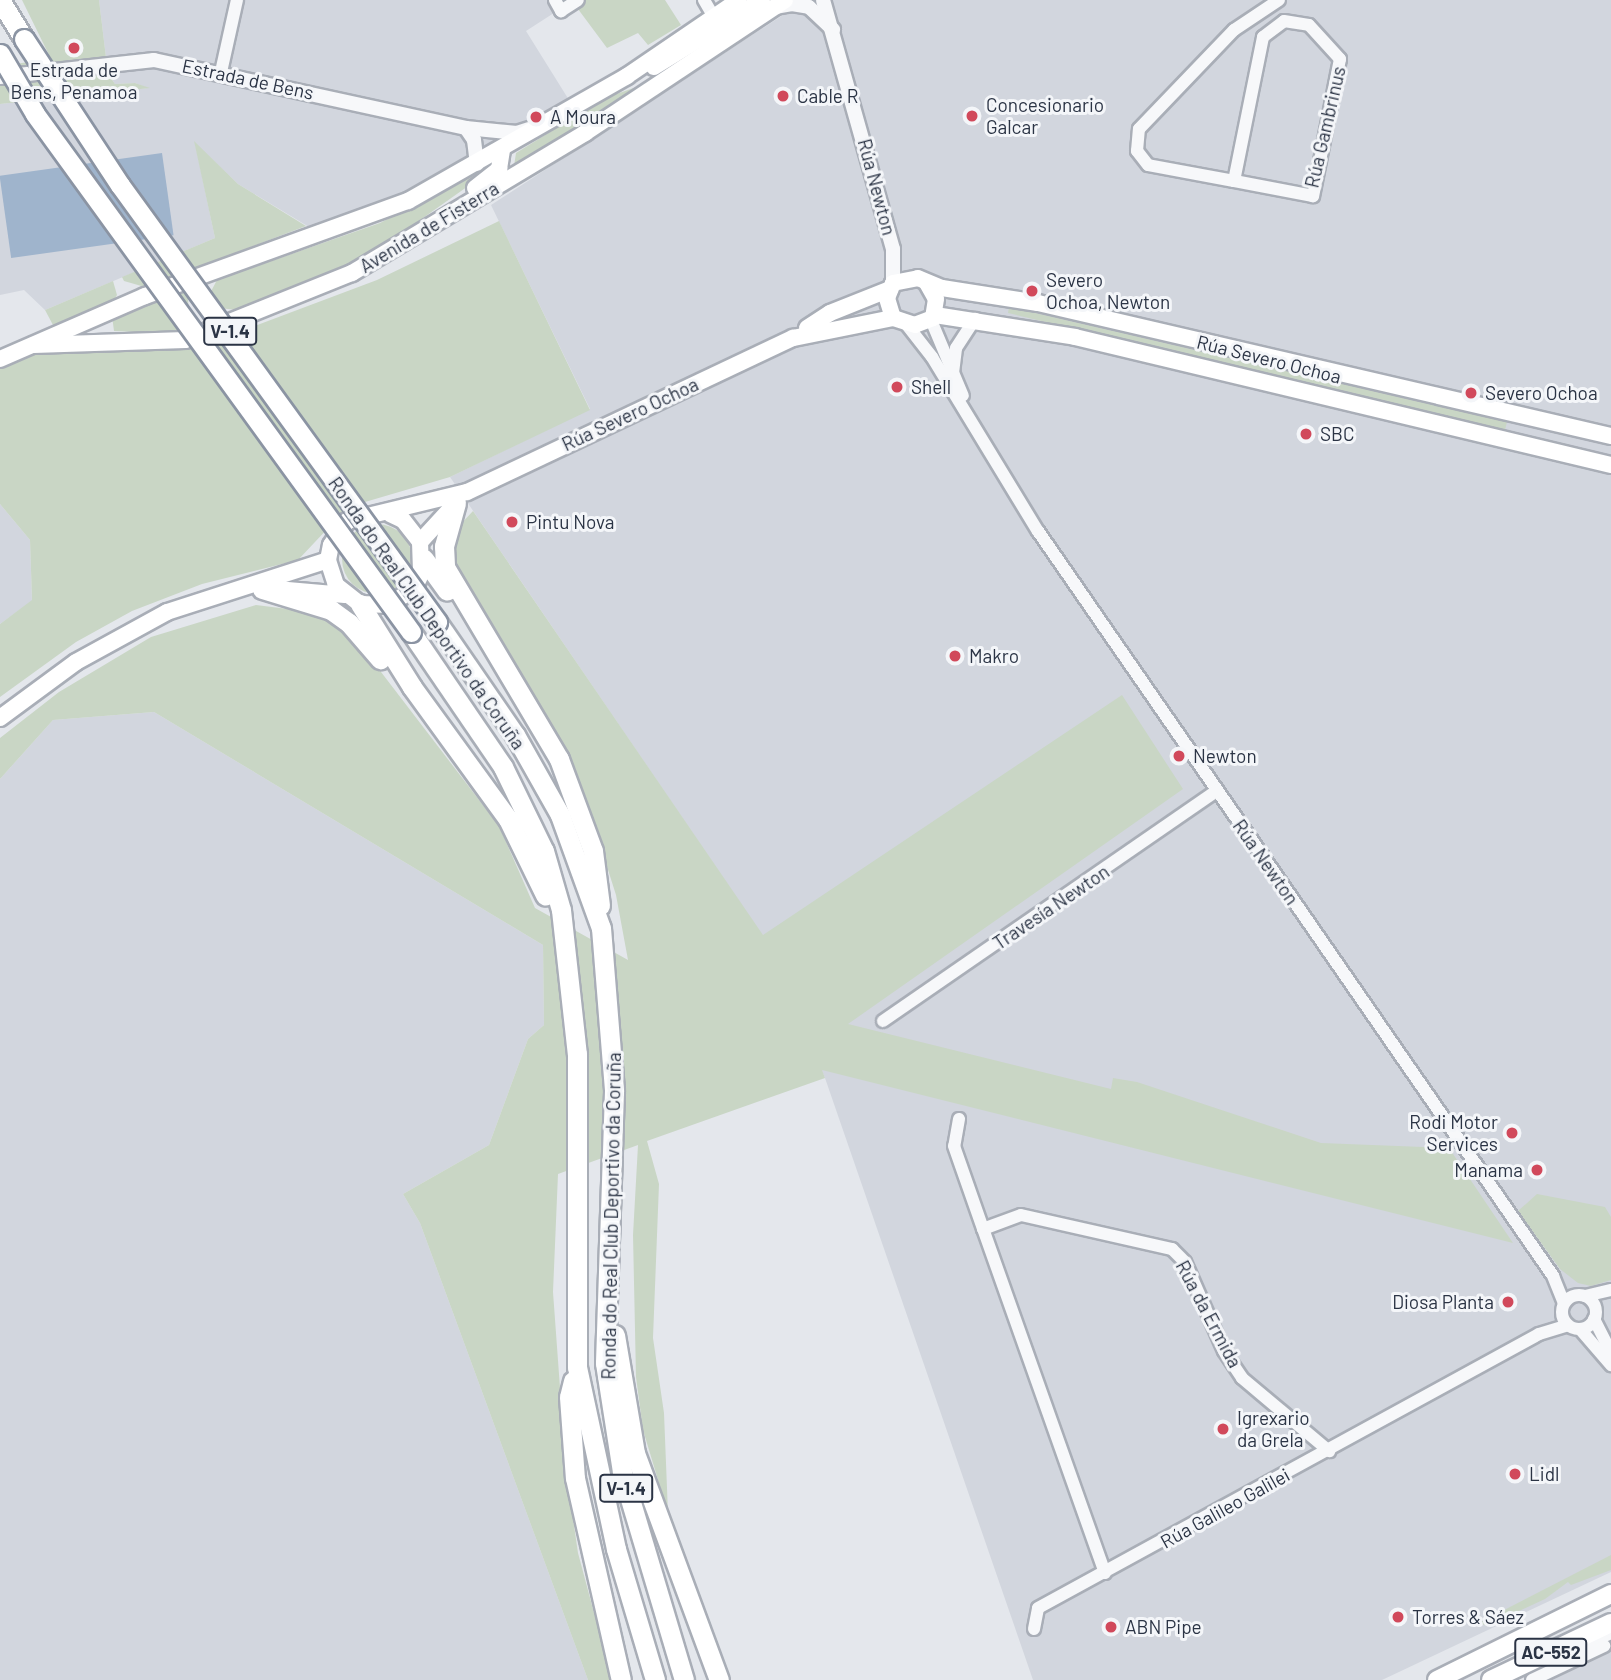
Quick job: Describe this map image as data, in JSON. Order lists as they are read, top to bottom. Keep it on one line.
{"streets":{"highway":["V-1.4","Ronda do Real Club Deportivo da Coruña"],"main road":["Avenida de Fisterra","Rúa Severo Ochoa","AC-552"],"street":["Estrada de Bens","Rúa Gambrinus","Rúa Newton","Travesía Newton","Rúa da Ermida","Rúa Galileo Galilei"]},"crossings":[["Estrada de Bens","Avenida de Fisterra"],["Rúa Newton","Rúa Severo Ochoa"],["Rúa Newton","Travesía Newton"],["Rúa Newton","Rúa Galileo Galilei"],["Rúa da Ermida","Rúa Galileo Galilei"]],"places":["Estrada de Bens, Penamoa","Cable R","Concesionario Galcar","A Moura","Severo Ochoa, Newton","Shell","Severo Ochoa","SBC","Pintu Nova","Makro","Newton","Rodi Motor Services","Manama","Diosa Planta","Igrexario da Grela","Lidl","Torres & Sáez","ABN Pipe"]}
